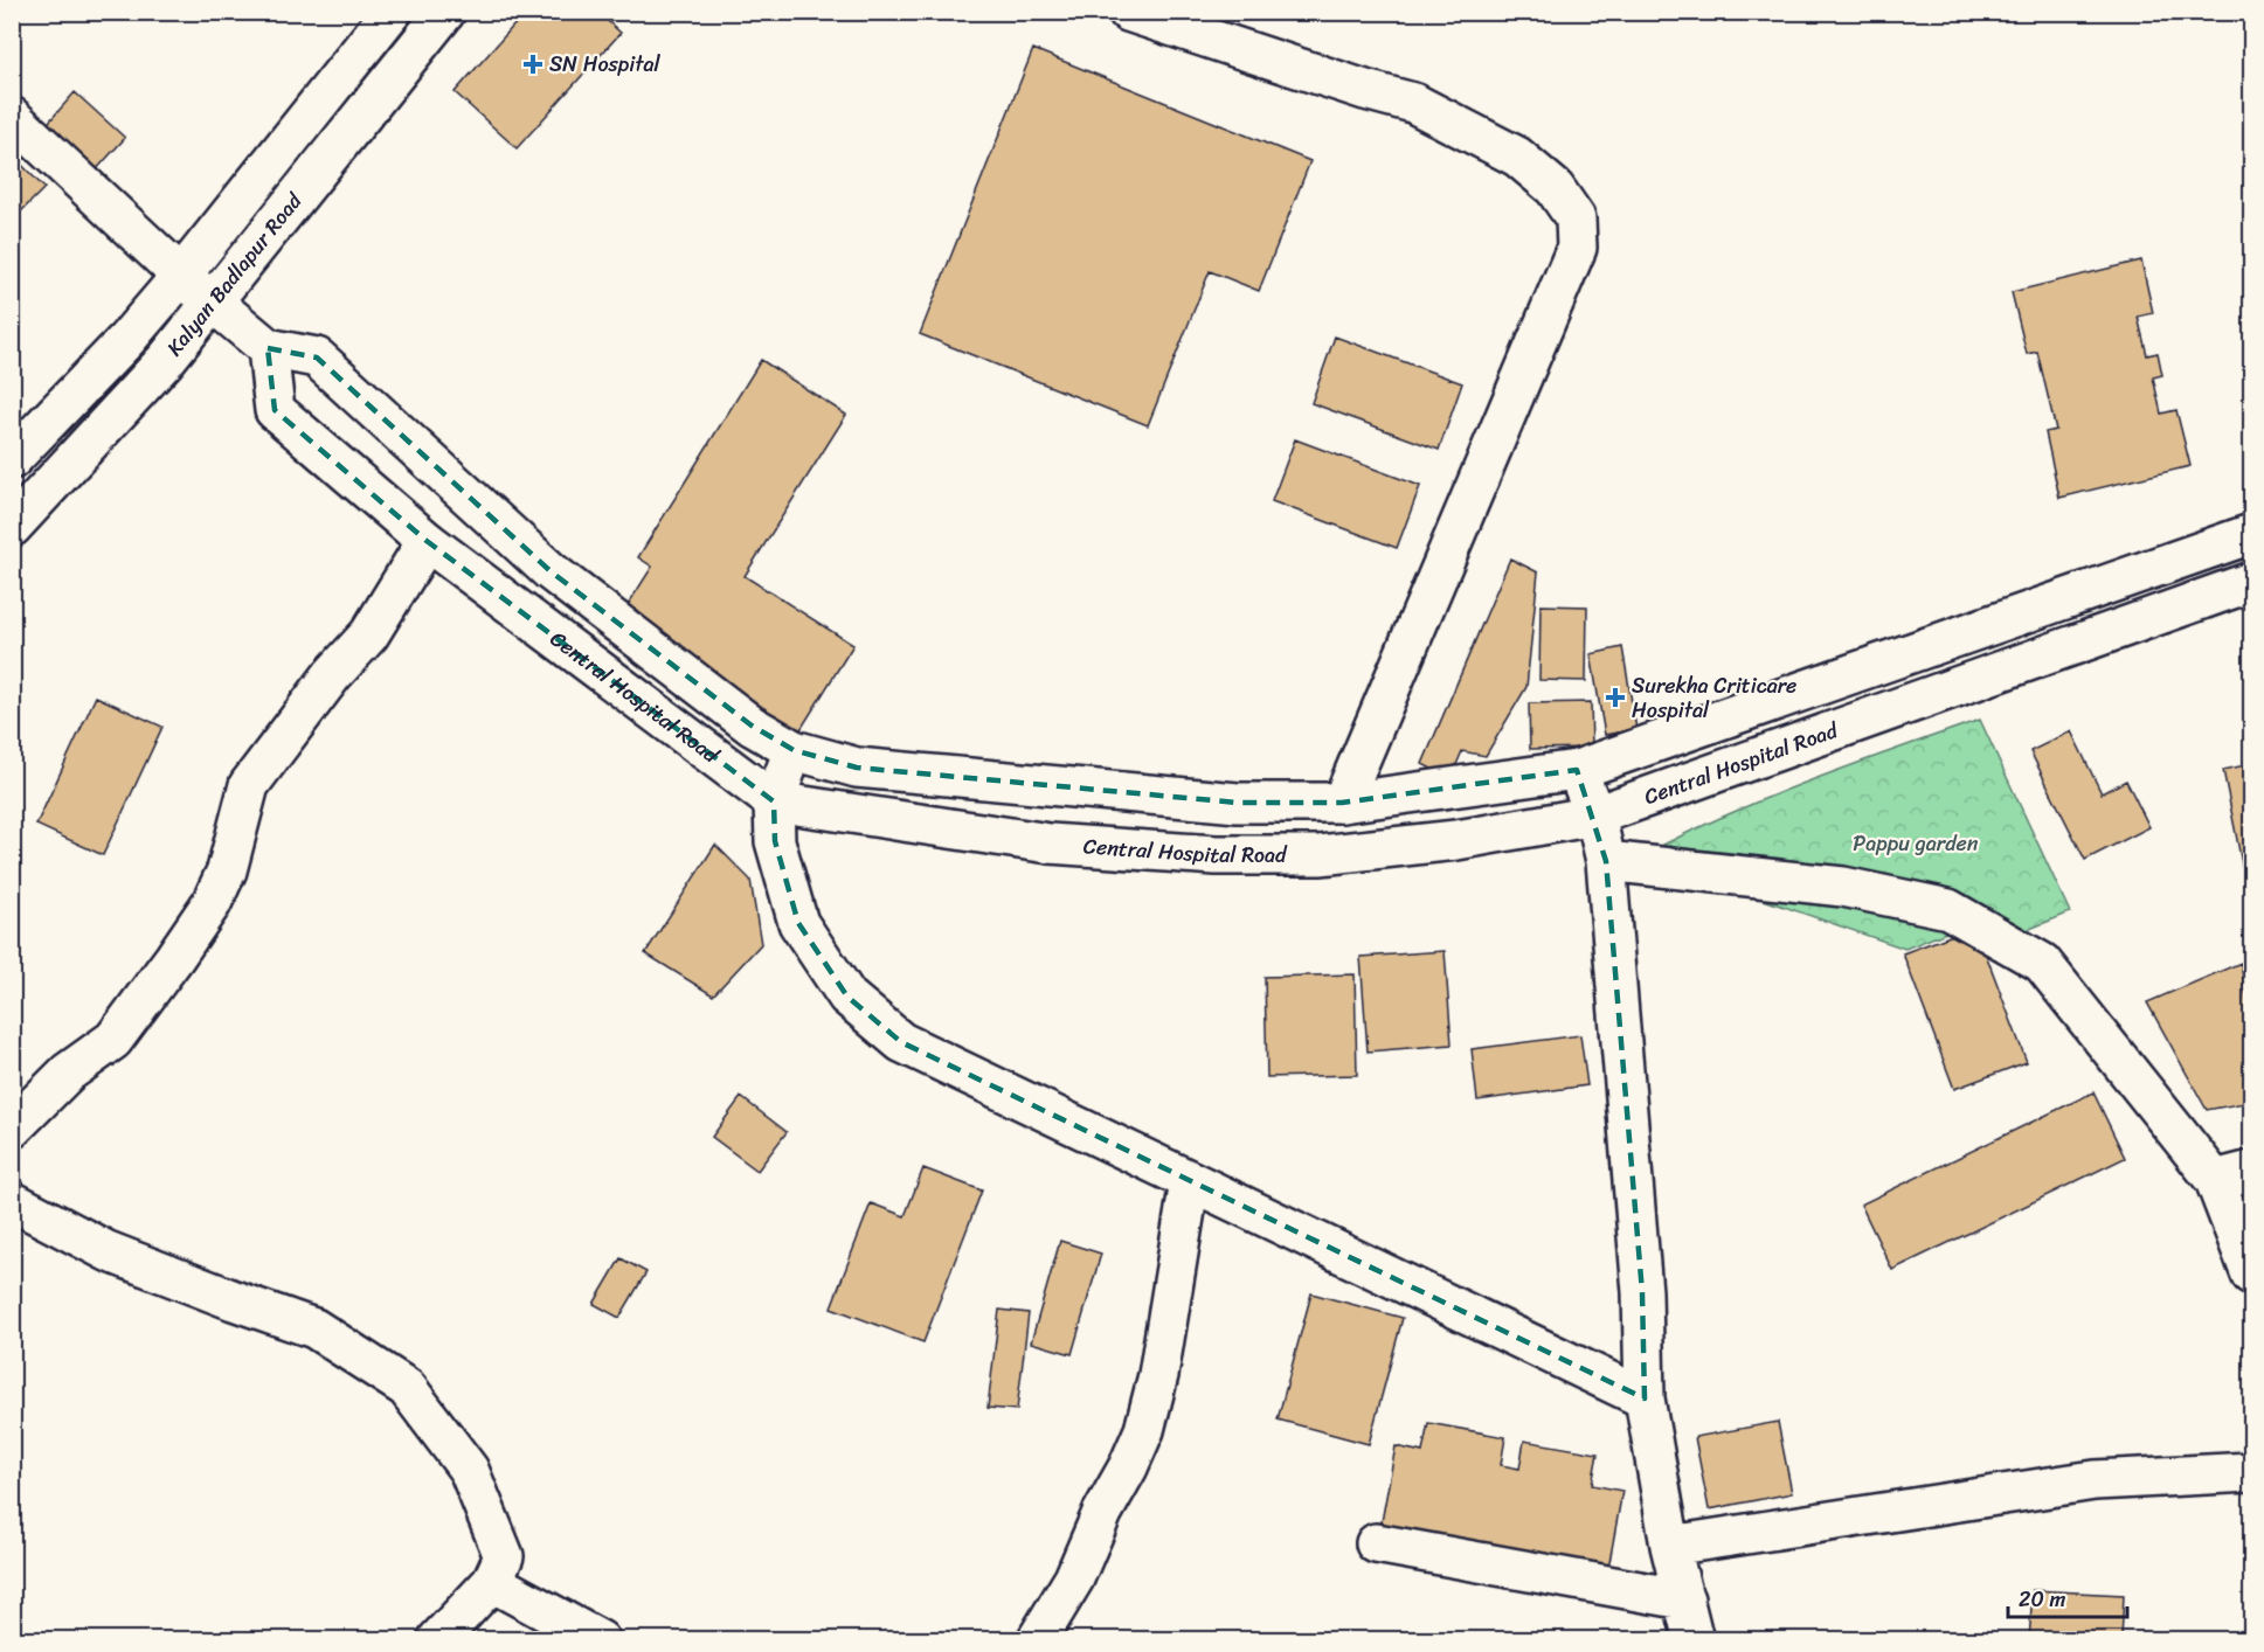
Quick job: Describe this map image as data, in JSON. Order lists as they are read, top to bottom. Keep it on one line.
{"streets":{"street":["Kalyan Badlapur Road","Central Hospital Road"]},"parks":["Pappu garden"],"places":{"health":["SN Hospital","Surekha Criticare Hospital"]},"scale_bar":"20 m"}
